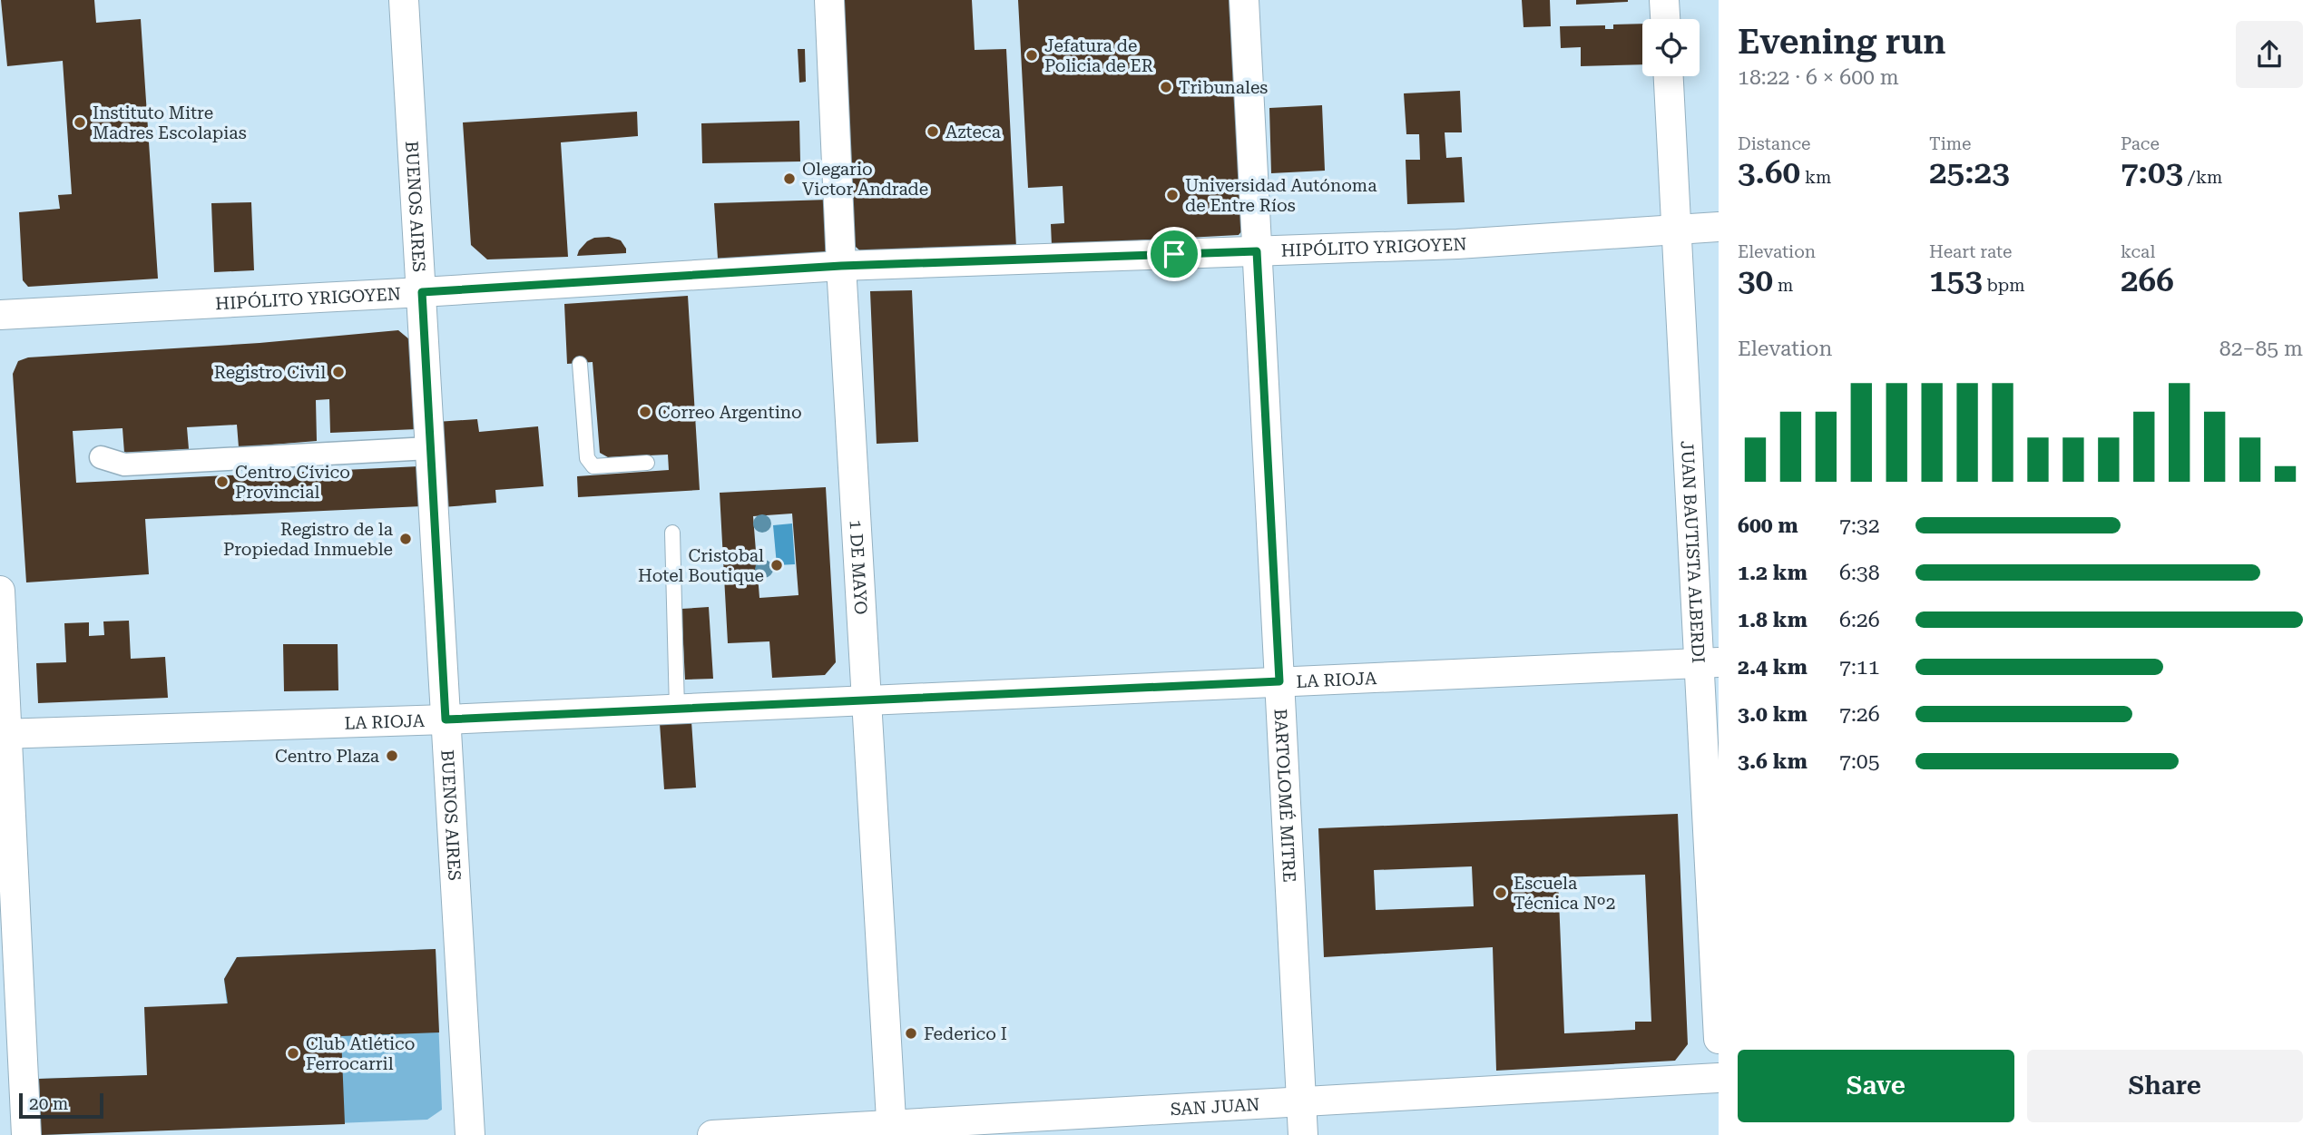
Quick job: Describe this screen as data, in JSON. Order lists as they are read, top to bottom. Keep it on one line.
{"streets":{"street":["BUENOS AIRES","HIPÓLITO YRIGOYEN","JUAN BAUTISTA ALBERDI","1 DE MAYO","LA RIOJA","BARTOLOMÉ MITRE","SAN JUAN"]},"crossings":[["BUENOS AIRES","HIPÓLITO YRIGOYEN"],["BUENOS AIRES","LA RIOJA"],["HIPÓLITO YRIGOYEN","JUAN BAUTISTA ALBERDI"],["HIPÓLITO YRIGOYEN","1 DE MAYO"],["HIPÓLITO YRIGOYEN","BARTOLOMÉ MITRE"],["JUAN BAUTISTA ALBERDI","LA RIOJA"],["1 DE MAYO","LA RIOJA"],["1 DE MAYO","SAN JUAN"],["LA RIOJA","BARTOLOMÉ MITRE"],["BARTOLOMÉ MITRE","SAN JUAN"]],"places":["Jefatura de Policia de ER","Tribunales","Instituto Mitre Madres Escolapias","Azteca","Olegario Victor Andrade","Universidad Autónoma de Entre Ríos","Registro Civil","Correo Argentino","Centro Cívico Provincial","Registro de la Propiedad Inmueble","Cristobal Hotel Boutique","Centro Plaza","Escuela Técnica Nº2","Federico I","Club Atlético Ferrocarril"],"scale_bar":"20 m","page":{"heading":["Evening run","18:22 · 6 × 600 m"],"stats":[["Distance","3.60 km"],["Time","25:23"],["Pace","7:03 /km"],["Elevation","30 m"],["Heart rate","153 bpm"],["kcal","266"]],"chart":["Elevation","82–85 m"],"list":[{"name":"600 m","note":"7:32"},{"name":"1.2 km","note":"6:38"},{"name":"1.8 km","note":"6:26"},{"name":"2.4 km","note":"7:11"},{"name":"3.0 km","note":"7:26"},{"name":"3.6 km","note":"7:05"}],"buttons":["Save","Share"],"scale":"20 m"}}
